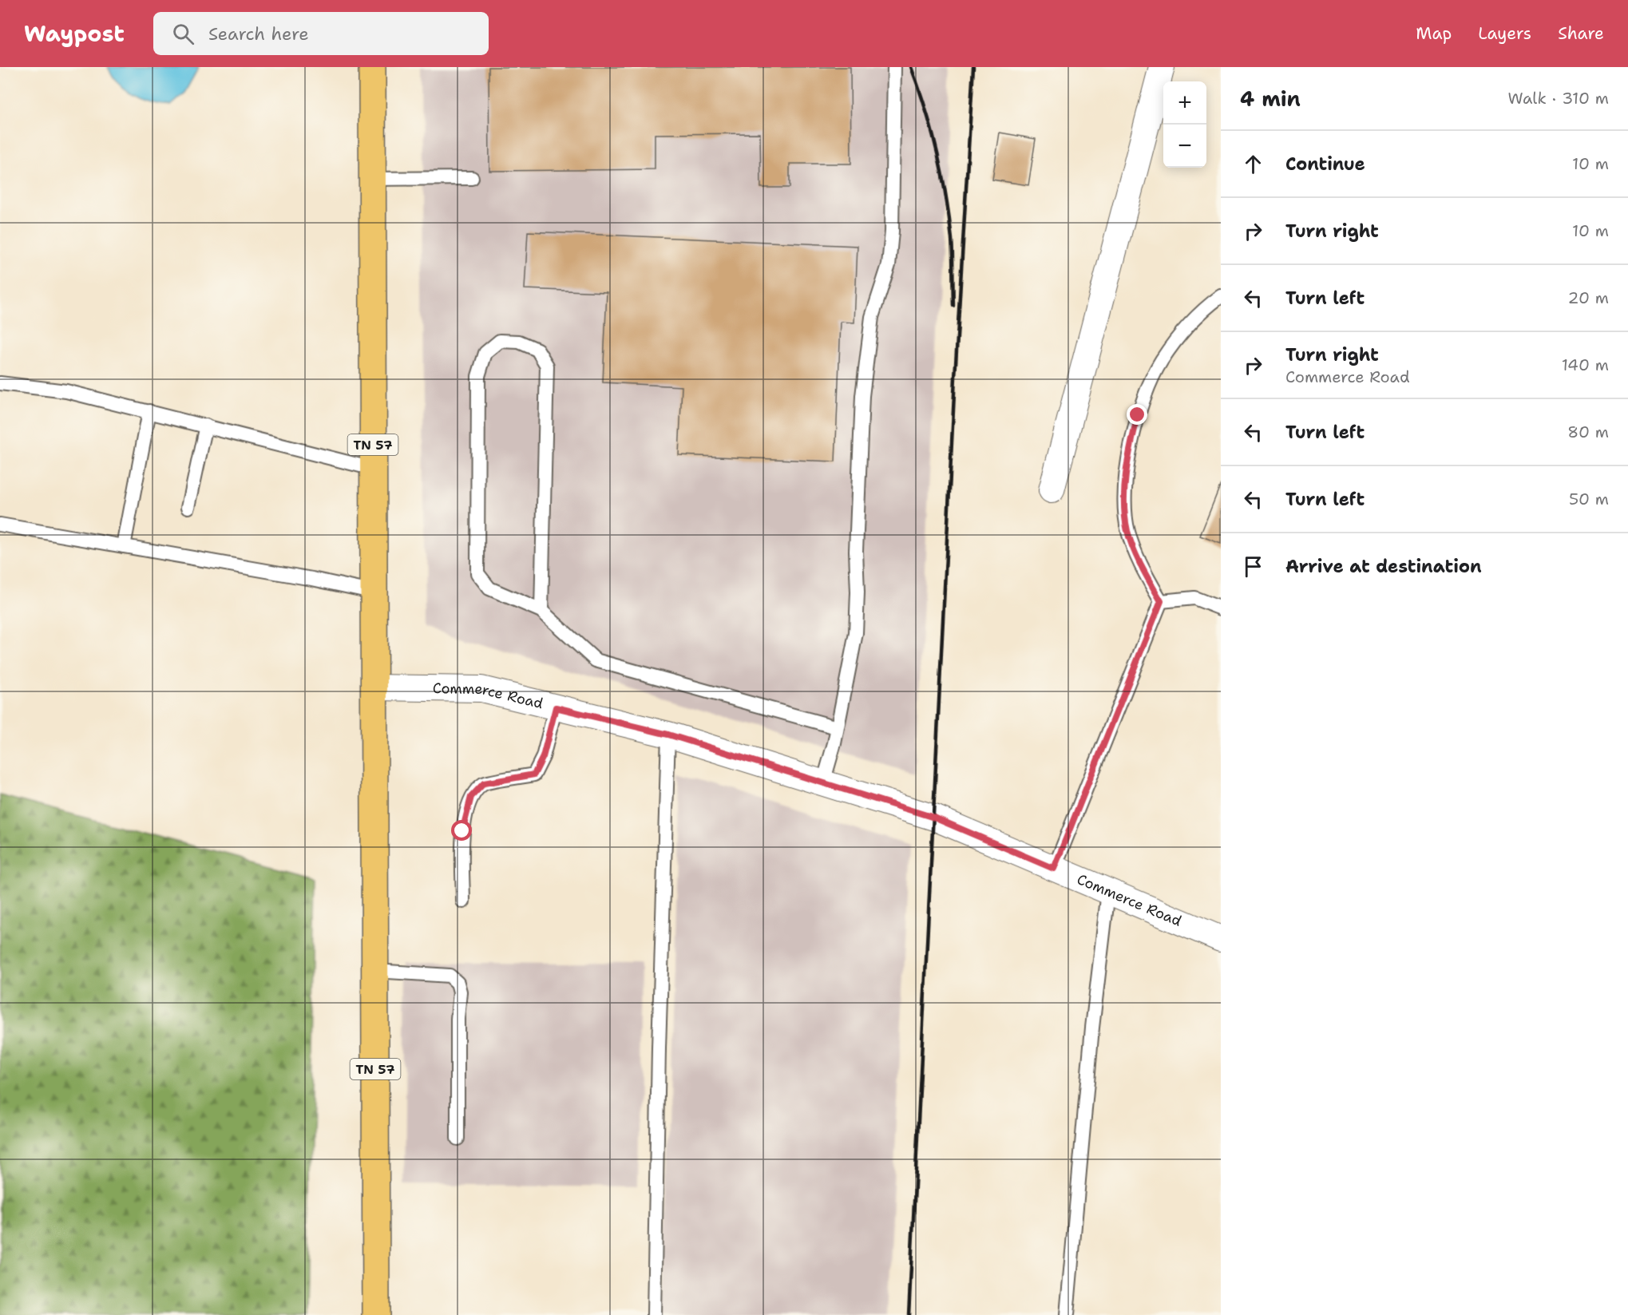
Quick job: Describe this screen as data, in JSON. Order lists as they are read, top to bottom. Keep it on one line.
{"streets":{"main road":["TN 57"],"street":["Commerce Road"]},"crossings":[["TN 57","Commerce Road"]],"page":{"header":"Waypost","search":"Search here","nav":["Map","Layers","Share"],"heading":["4 min","Walk · 310 m"],"map_buttons":["+","−"],"list":[["Continue","10 m"],["Turn right","10 m"],["Turn left","20 m"],["Turn right","Commerce Road","140 m"],["Turn left","80 m"],["Turn left","50 m"],"Arrive at destination"]}}
